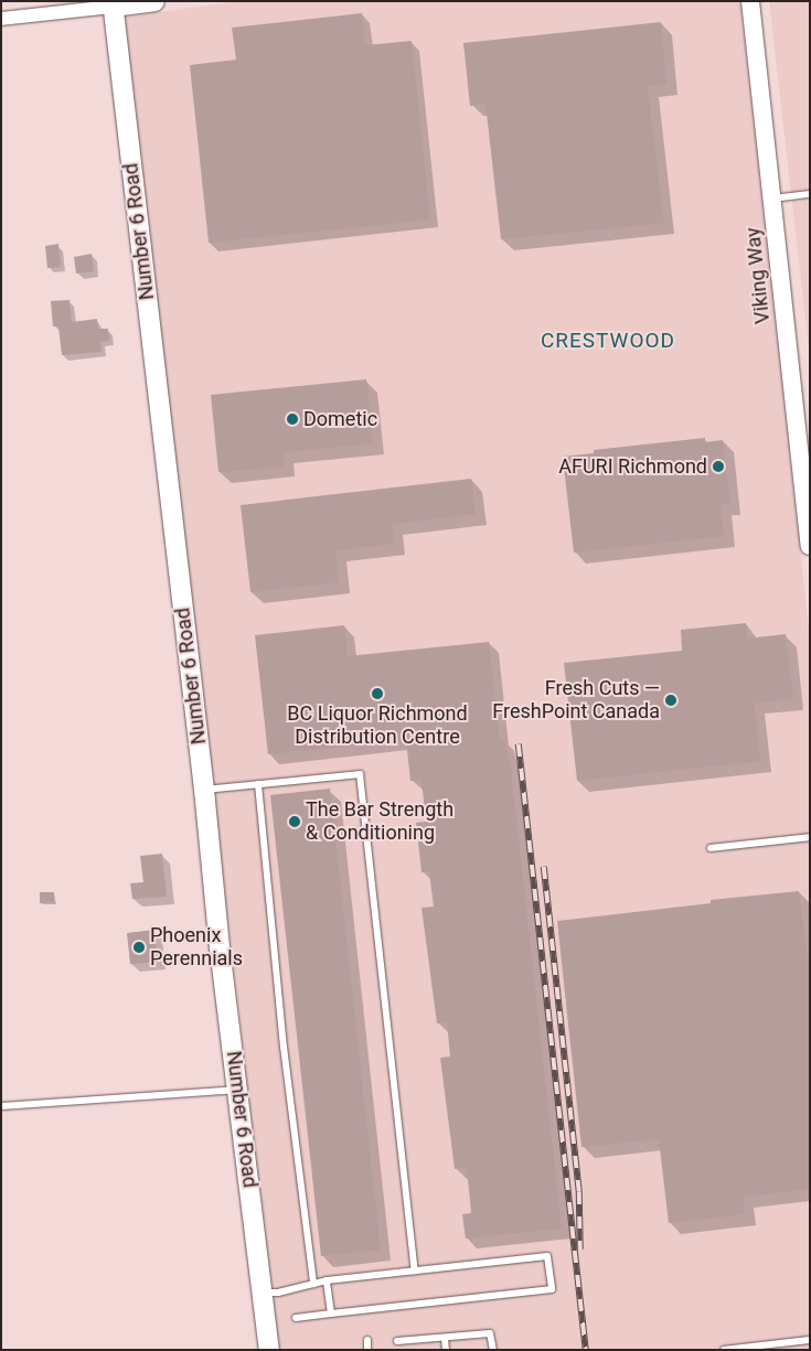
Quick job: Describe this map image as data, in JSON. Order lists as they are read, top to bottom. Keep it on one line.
{"streets":{"main road":["Number 6 Road"],"street":["Viking Way"]},"districts":["CRESTWOOD"],"places":["Dometic","AFURI Richmond","BC Liquor Richmond Distribution Centre","Fresh Cuts — FreshPoint Canada","The Bar Strength & Conditioning","Phoenix Perennials"]}
